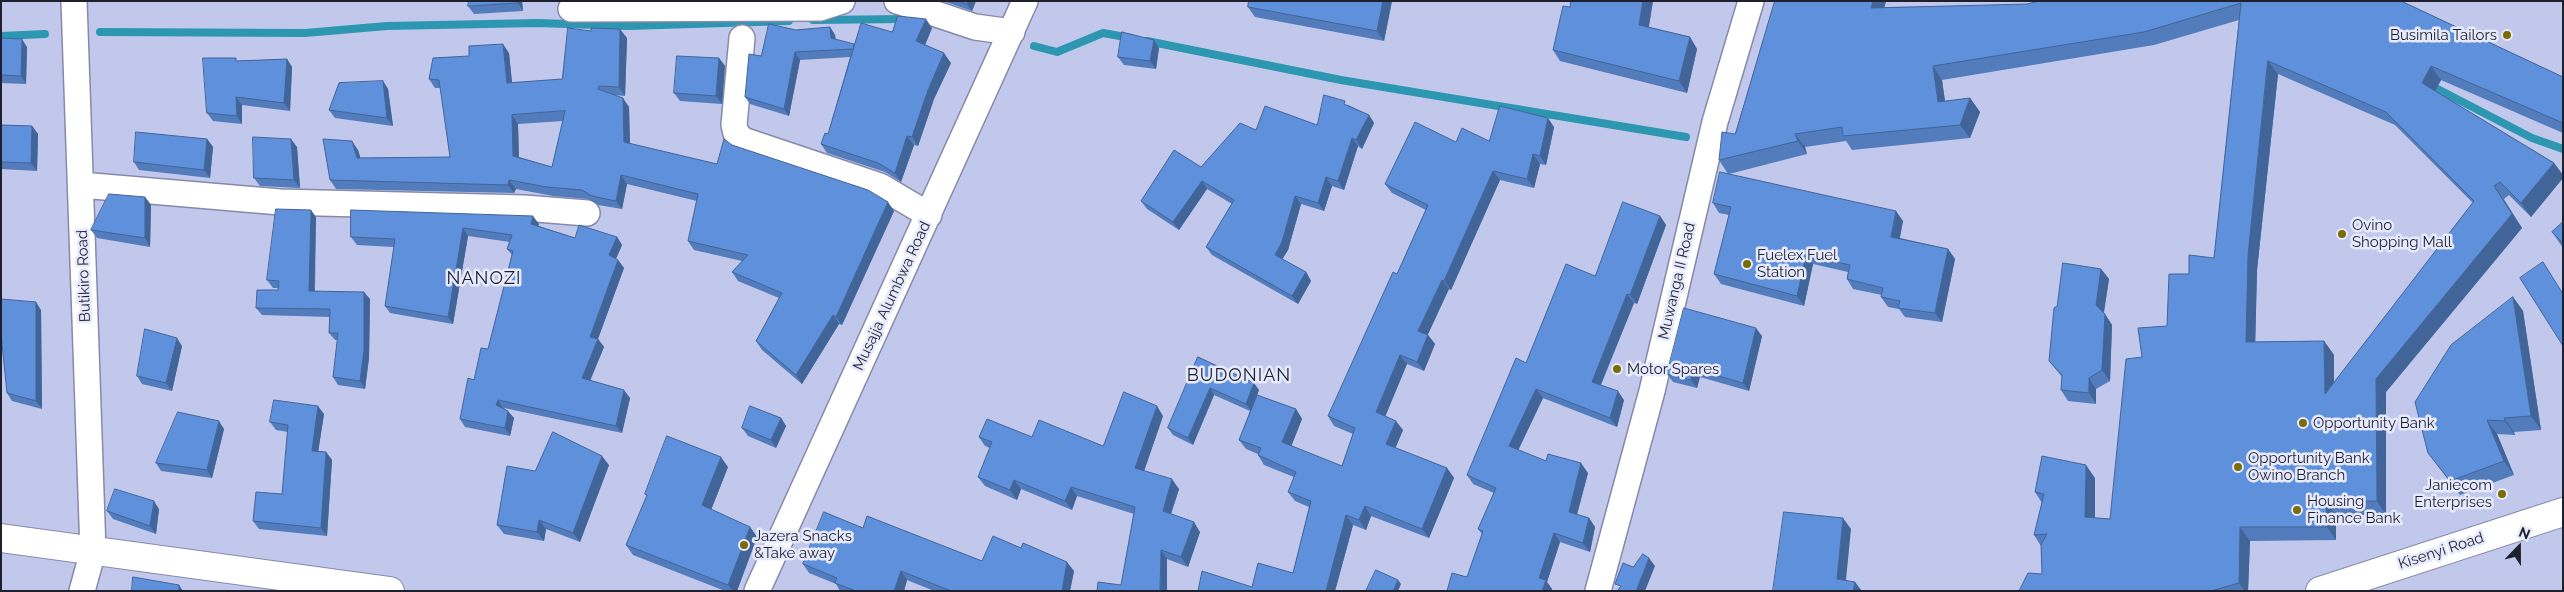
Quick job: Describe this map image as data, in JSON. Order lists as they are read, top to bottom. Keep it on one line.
{"streets":{"main road":["Kisenyi Road"],"street":["Butikiro Road","Muwanga II Road","Musajja Alumbwa Road"]},"districts":["NANOZI","BUDONIAN"],"places":["Busimila Tailors","Ovino Shopping Mall","Fuelex Fuel Station","Motor Spares","Opportunity Bank","Opportunity Bank Owino Branch","Janiecom Enterprises","Housing Finance Bank","Jazera Snacks &Take away"],"north":"top"}
